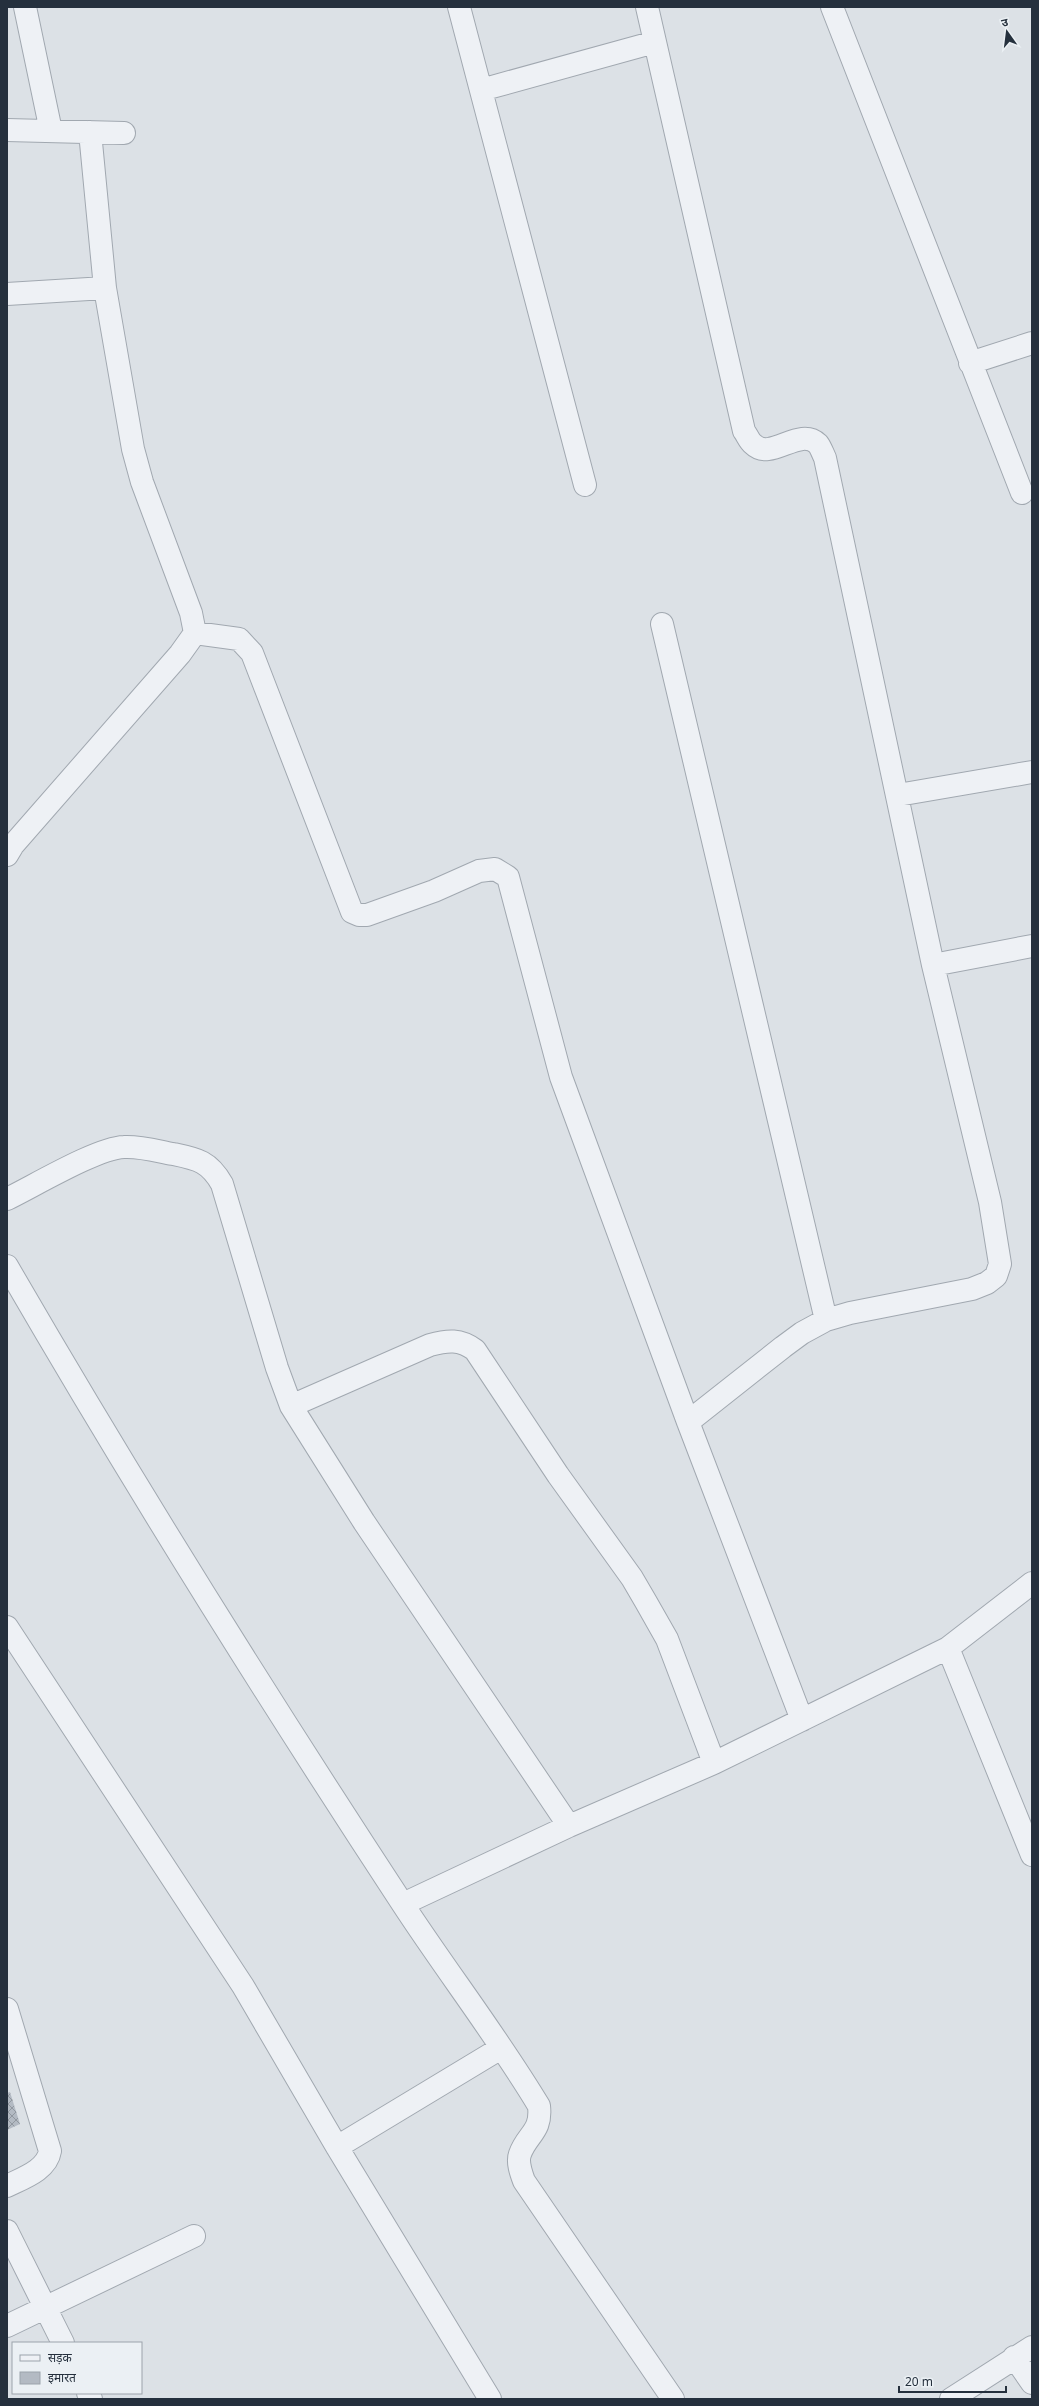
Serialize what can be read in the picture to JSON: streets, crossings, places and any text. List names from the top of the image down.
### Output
{
  "legend": ["सड़क", "इमारत"],
  "scale_bar": "20 m",
  "north": "top"
}
